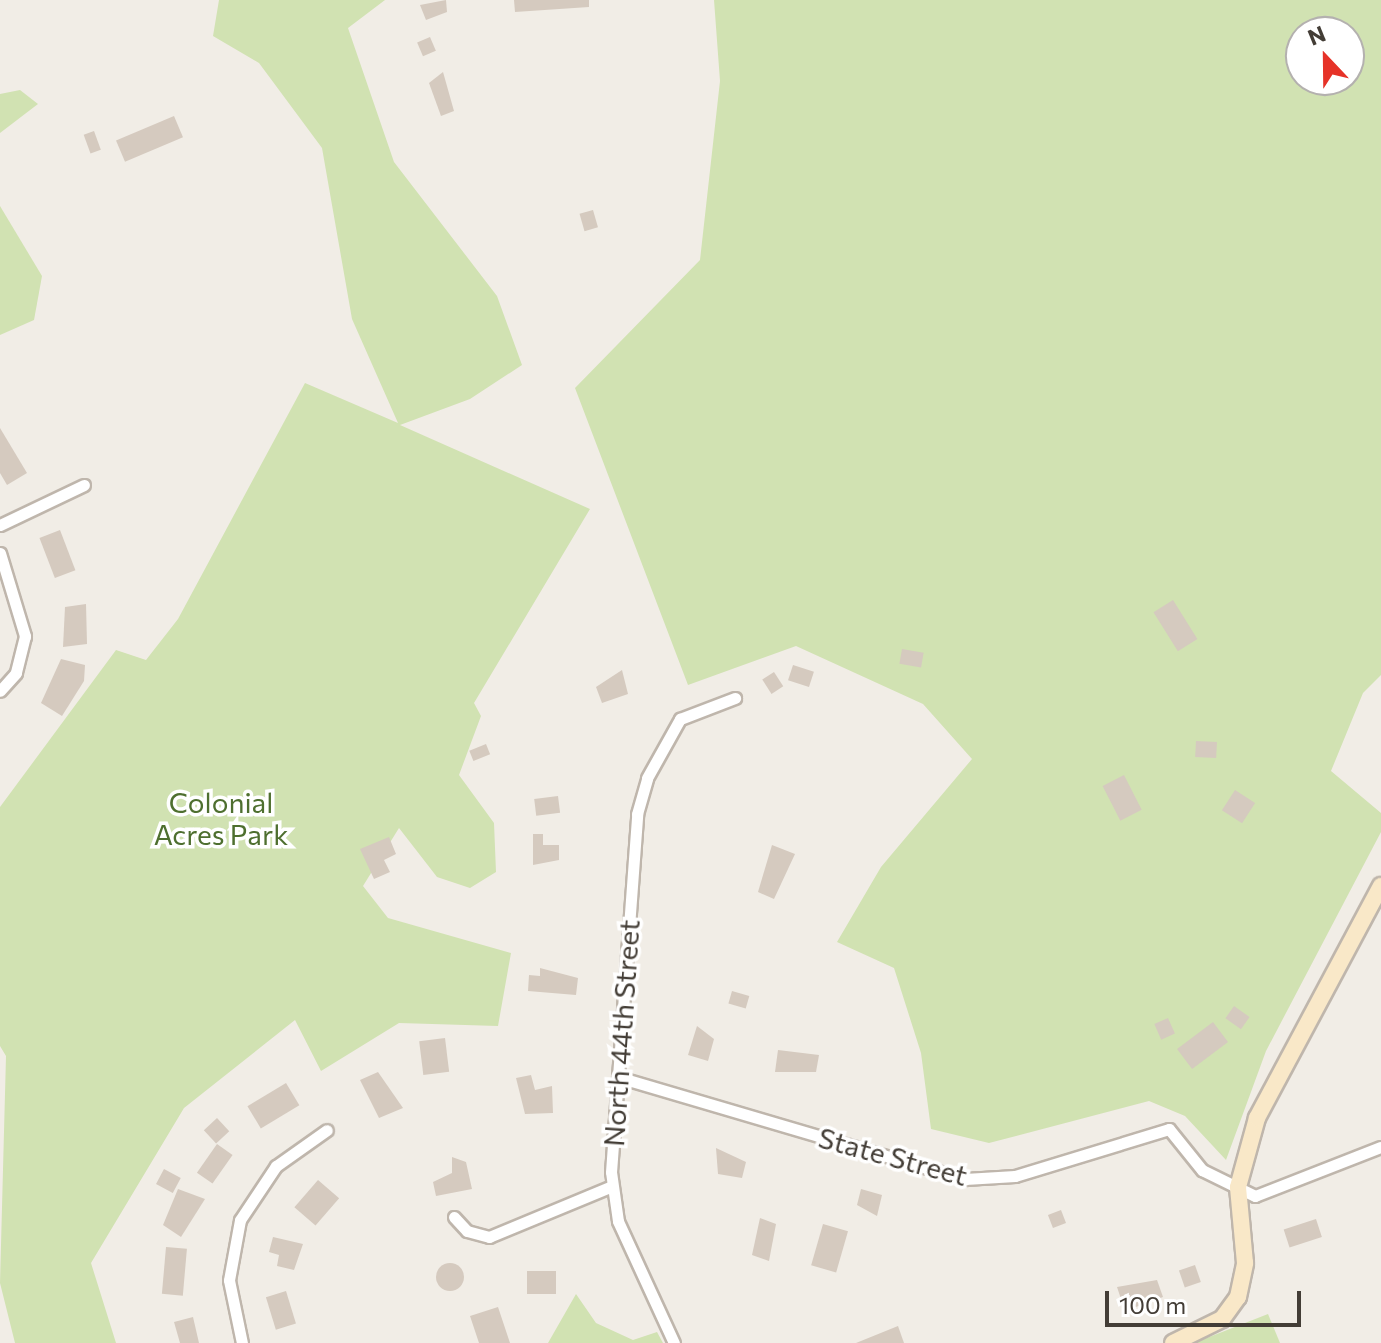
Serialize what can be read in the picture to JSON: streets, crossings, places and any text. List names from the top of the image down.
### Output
{
  "streets": {
    "street": ["North 44th Street", "State Street"]
  },
  "crossings": [
    ["North 44th Street", "State Street"]
  ],
  "parks": ["Colonial Acres Park"],
  "scale_bar": "100 m",
  "north": "top"
}
